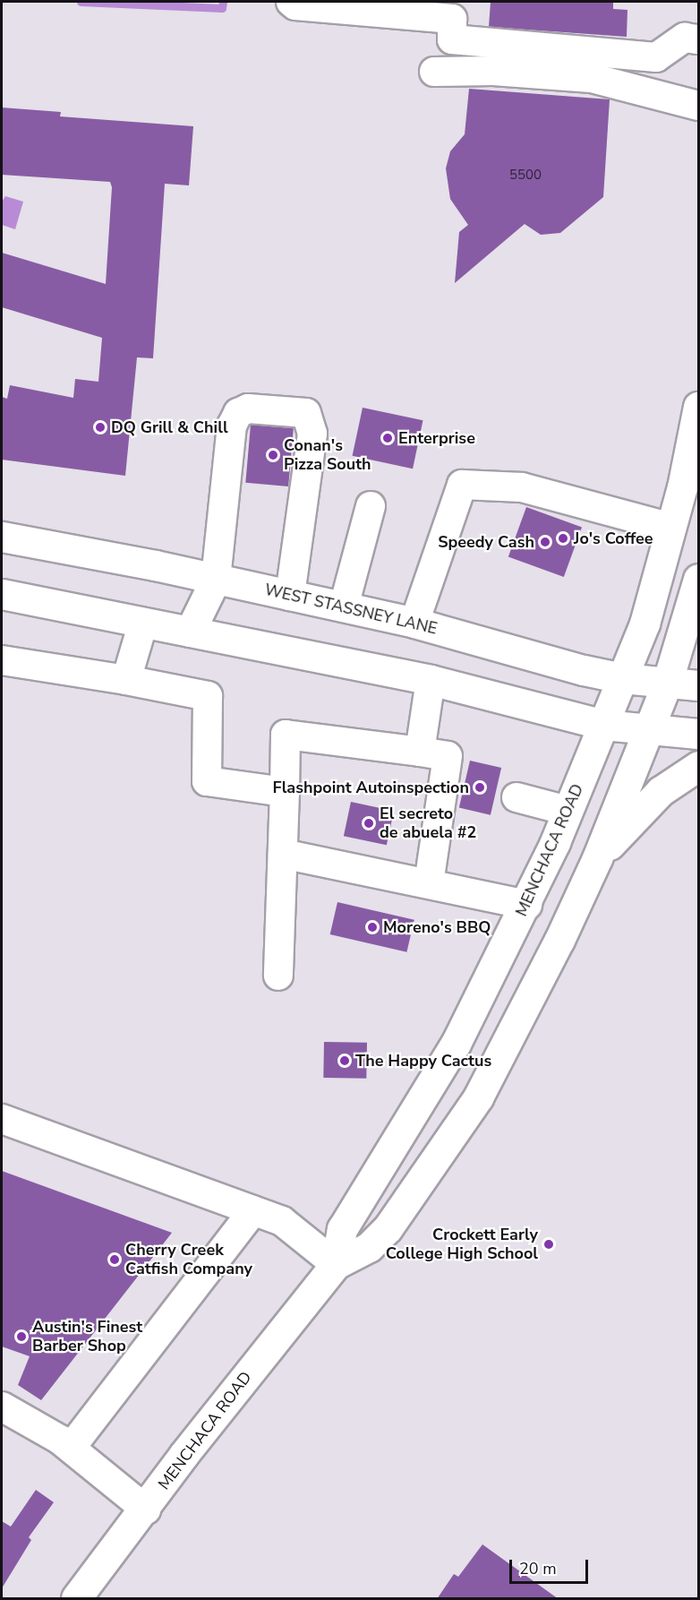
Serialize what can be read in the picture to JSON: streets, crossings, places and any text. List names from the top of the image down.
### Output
{
  "streets": {
    "main road": ["WEST STASSNEY LANE", "MENCHACA ROAD"]
  },
  "crossings": [
    ["WEST STASSNEY LANE", "MENCHACA ROAD"]
  ],
  "places": [
    "DQ Grill & Chill",
    "Enterprise",
    "Conan's Pizza South",
    "Jo's Coffee",
    "Speedy Cash",
    "Flashpoint Autoinspection",
    "El secreto de abuela #2",
    "Moreno's BBQ",
    "The Happy Cactus",
    "Crockett Early College High School",
    "Cherry Creek Catfish Company",
    "Austin's Finest Barber Shop"
  ],
  "house_numbers": ["5500"],
  "scale_bar": "20 m"
}
